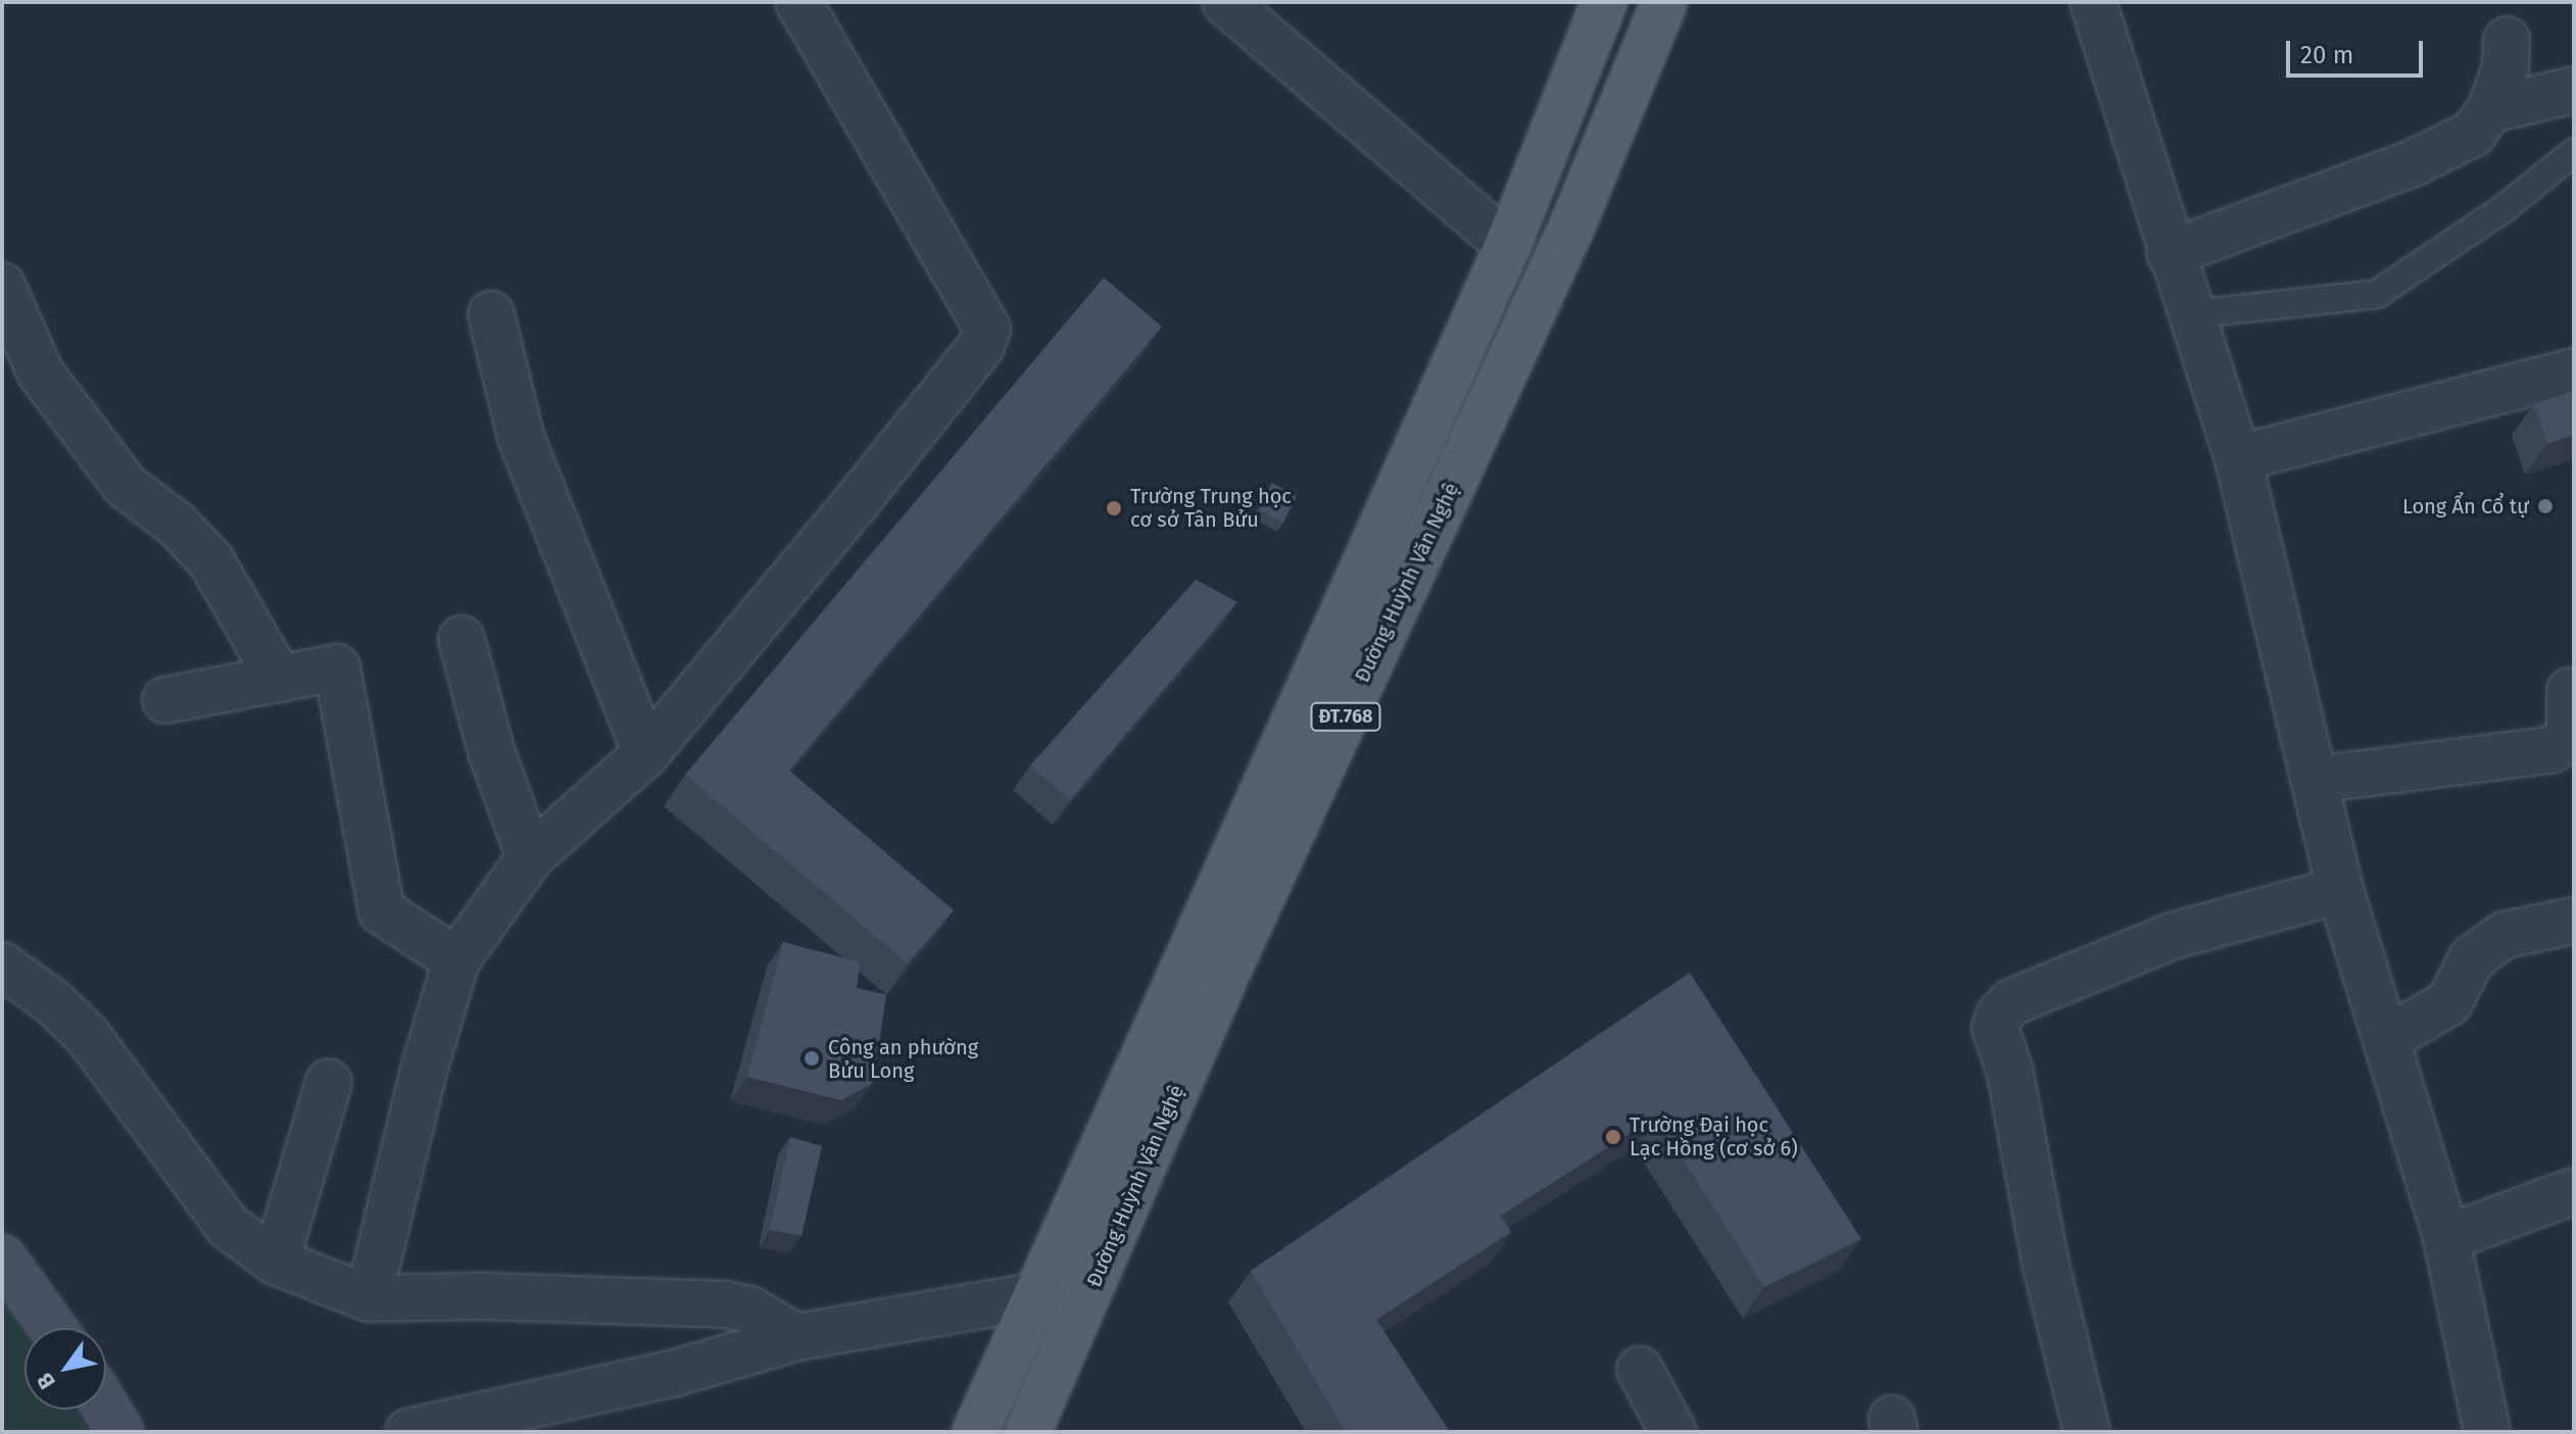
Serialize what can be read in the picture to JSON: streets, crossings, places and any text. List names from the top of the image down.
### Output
{
  "streets": {
    "main road": ["Đường Huỳnh Văn Nghệ", "ĐT.768"]
  },
  "places": [
    "Long Ẩn Cổ tự",
    "Trường Trung học cơ sở Tân Bửu",
    "Công an phường Bửu Long",
    "Trường Đại học Lạc Hồng (cơ sở 6)"
  ],
  "scale_bar": "20 m",
  "north": "bottom left"
}
